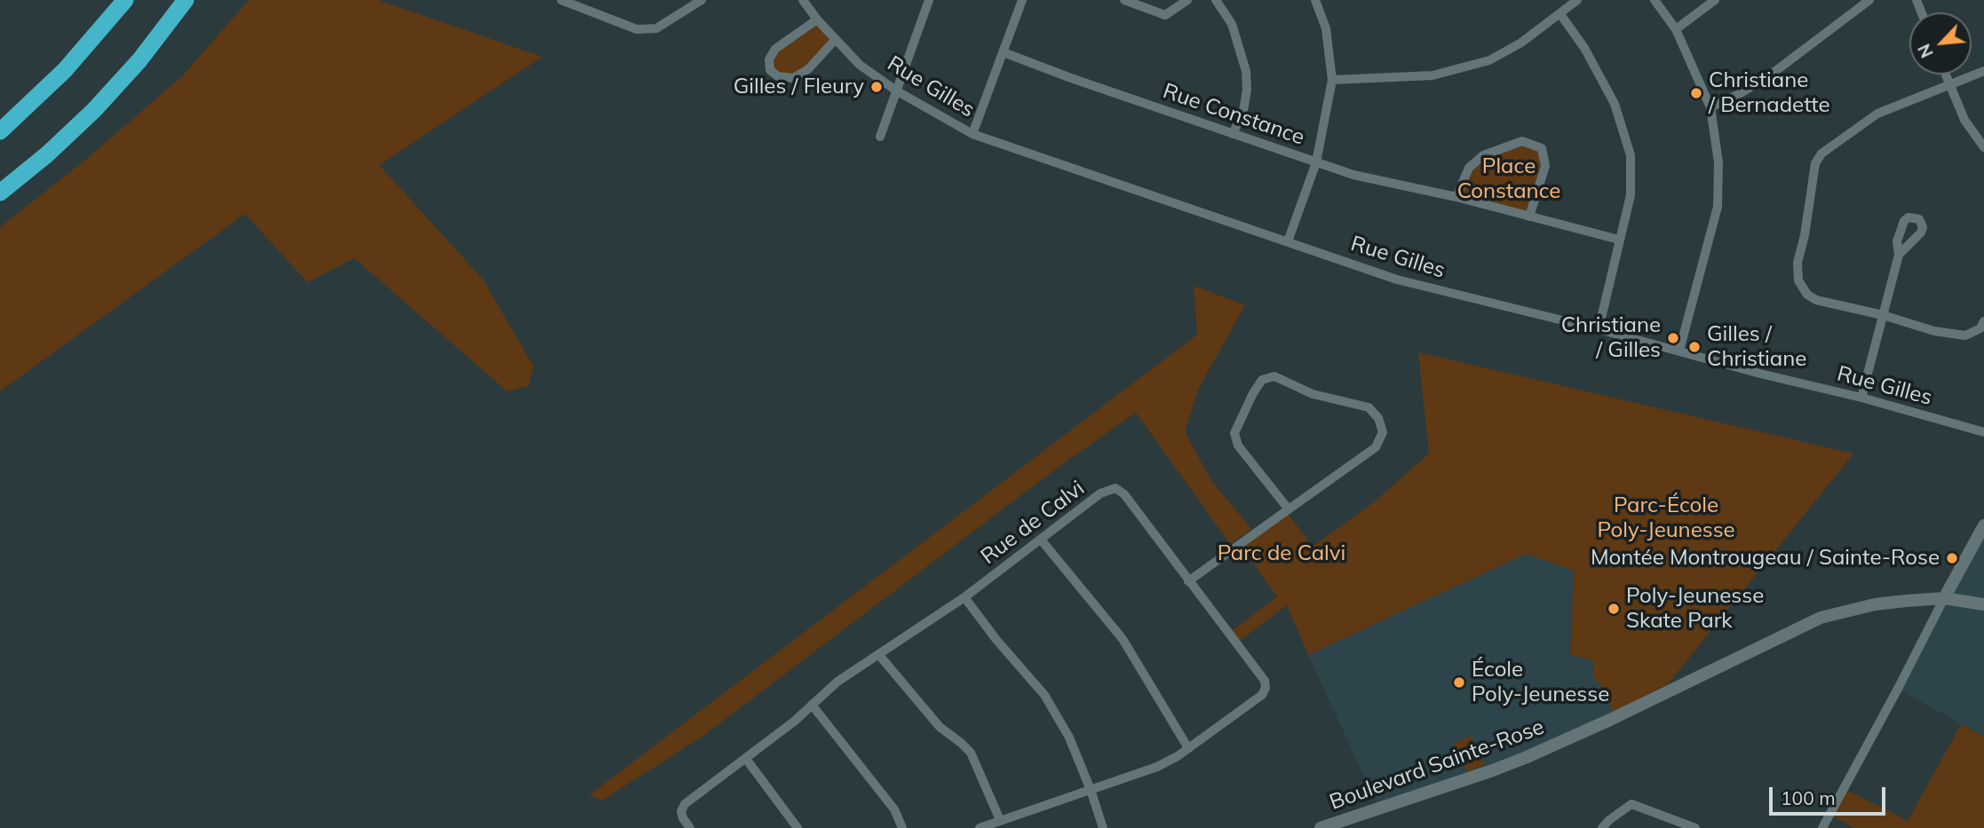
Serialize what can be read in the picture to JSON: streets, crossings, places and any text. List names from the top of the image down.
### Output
{
  "streets": {
    "street": [
      "Rue Gilles",
      "Rue Constance",
      "Rue de Calvi",
      "Boulevard Sainte-Rose"
    ]
  },
  "parks": ["Place Constance", "Parc-École Poly-Jeunesse", "Parc de Calvi"],
  "places": [
    "Gilles / Fleury",
    "Christiane / Bernadette",
    "Christiane / Gilles",
    "Gilles / Christiane",
    "Montée Montrougeau / Sainte-Rose",
    "Poly-Jeunesse Skate Park",
    "École Poly-Jeunesse"
  ],
  "scale_bar": "100 m",
  "north": "bottom left"
}
